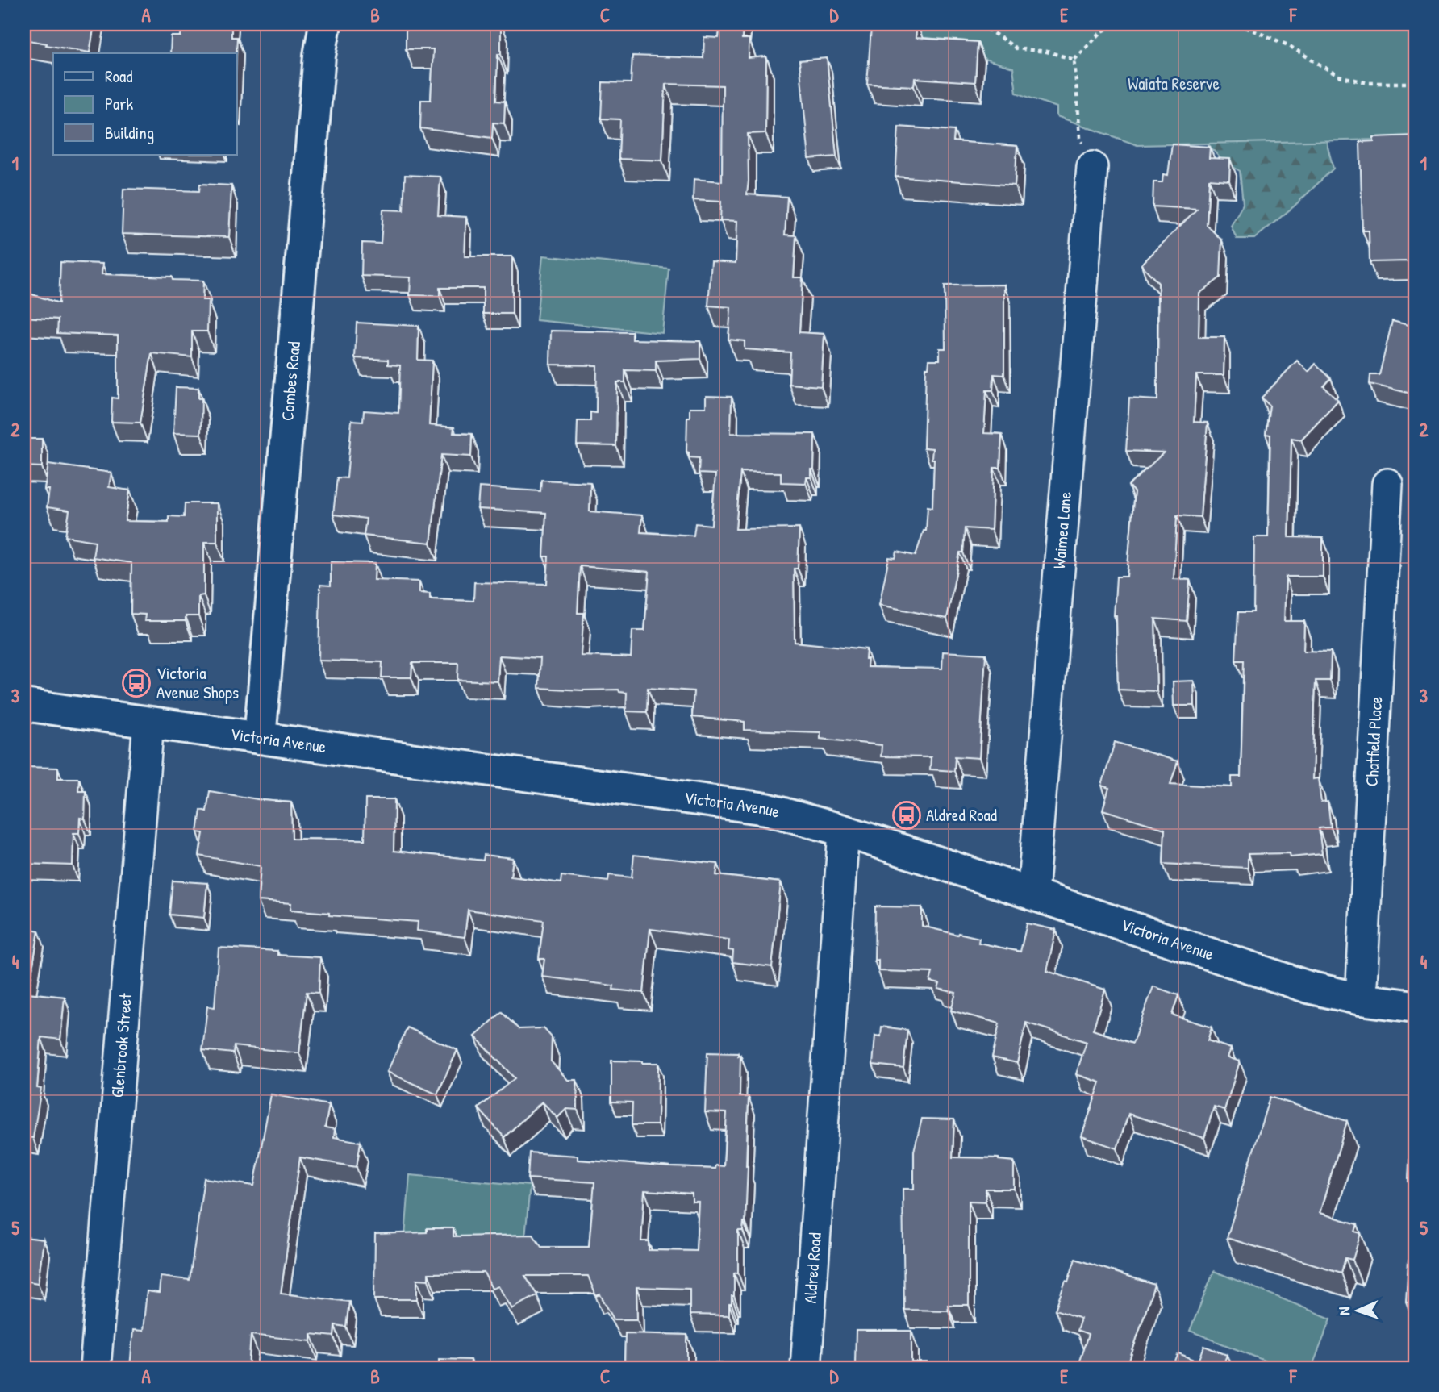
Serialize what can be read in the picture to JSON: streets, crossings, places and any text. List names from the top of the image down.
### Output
{
  "streets": {
    "main road": ["Combes Road", "Victoria Avenue"],
    "street": [
      "Waimea Lane",
      "Chatfield Place",
      "Glenbrook Street",
      "Aldred Road"
    ]
  },
  "crossings": [
    ["Combes Road", "Victoria Avenue"],
    ["Waimea Lane", "Victoria Avenue"],
    ["Victoria Avenue", "Chatfield Place"],
    ["Victoria Avenue", "Glenbrook Street"],
    ["Victoria Avenue", "Aldred Road"]
  ],
  "parks": ["Waiata Reserve"],
  "places": {
    "bus stop": ["Victoria Avenue Shops", "Aldred Road"]
  },
  "legend": ["Road", "Park", "Building"],
  "north": "left",
  "grid": {
    "columns": [
      "A",
      "B",
      "C",
      "D",
      "E",
      "F"
    ],
    "rows": [
      "1",
      "2",
      "3",
      "4",
      "5"
    ]
  }
}
